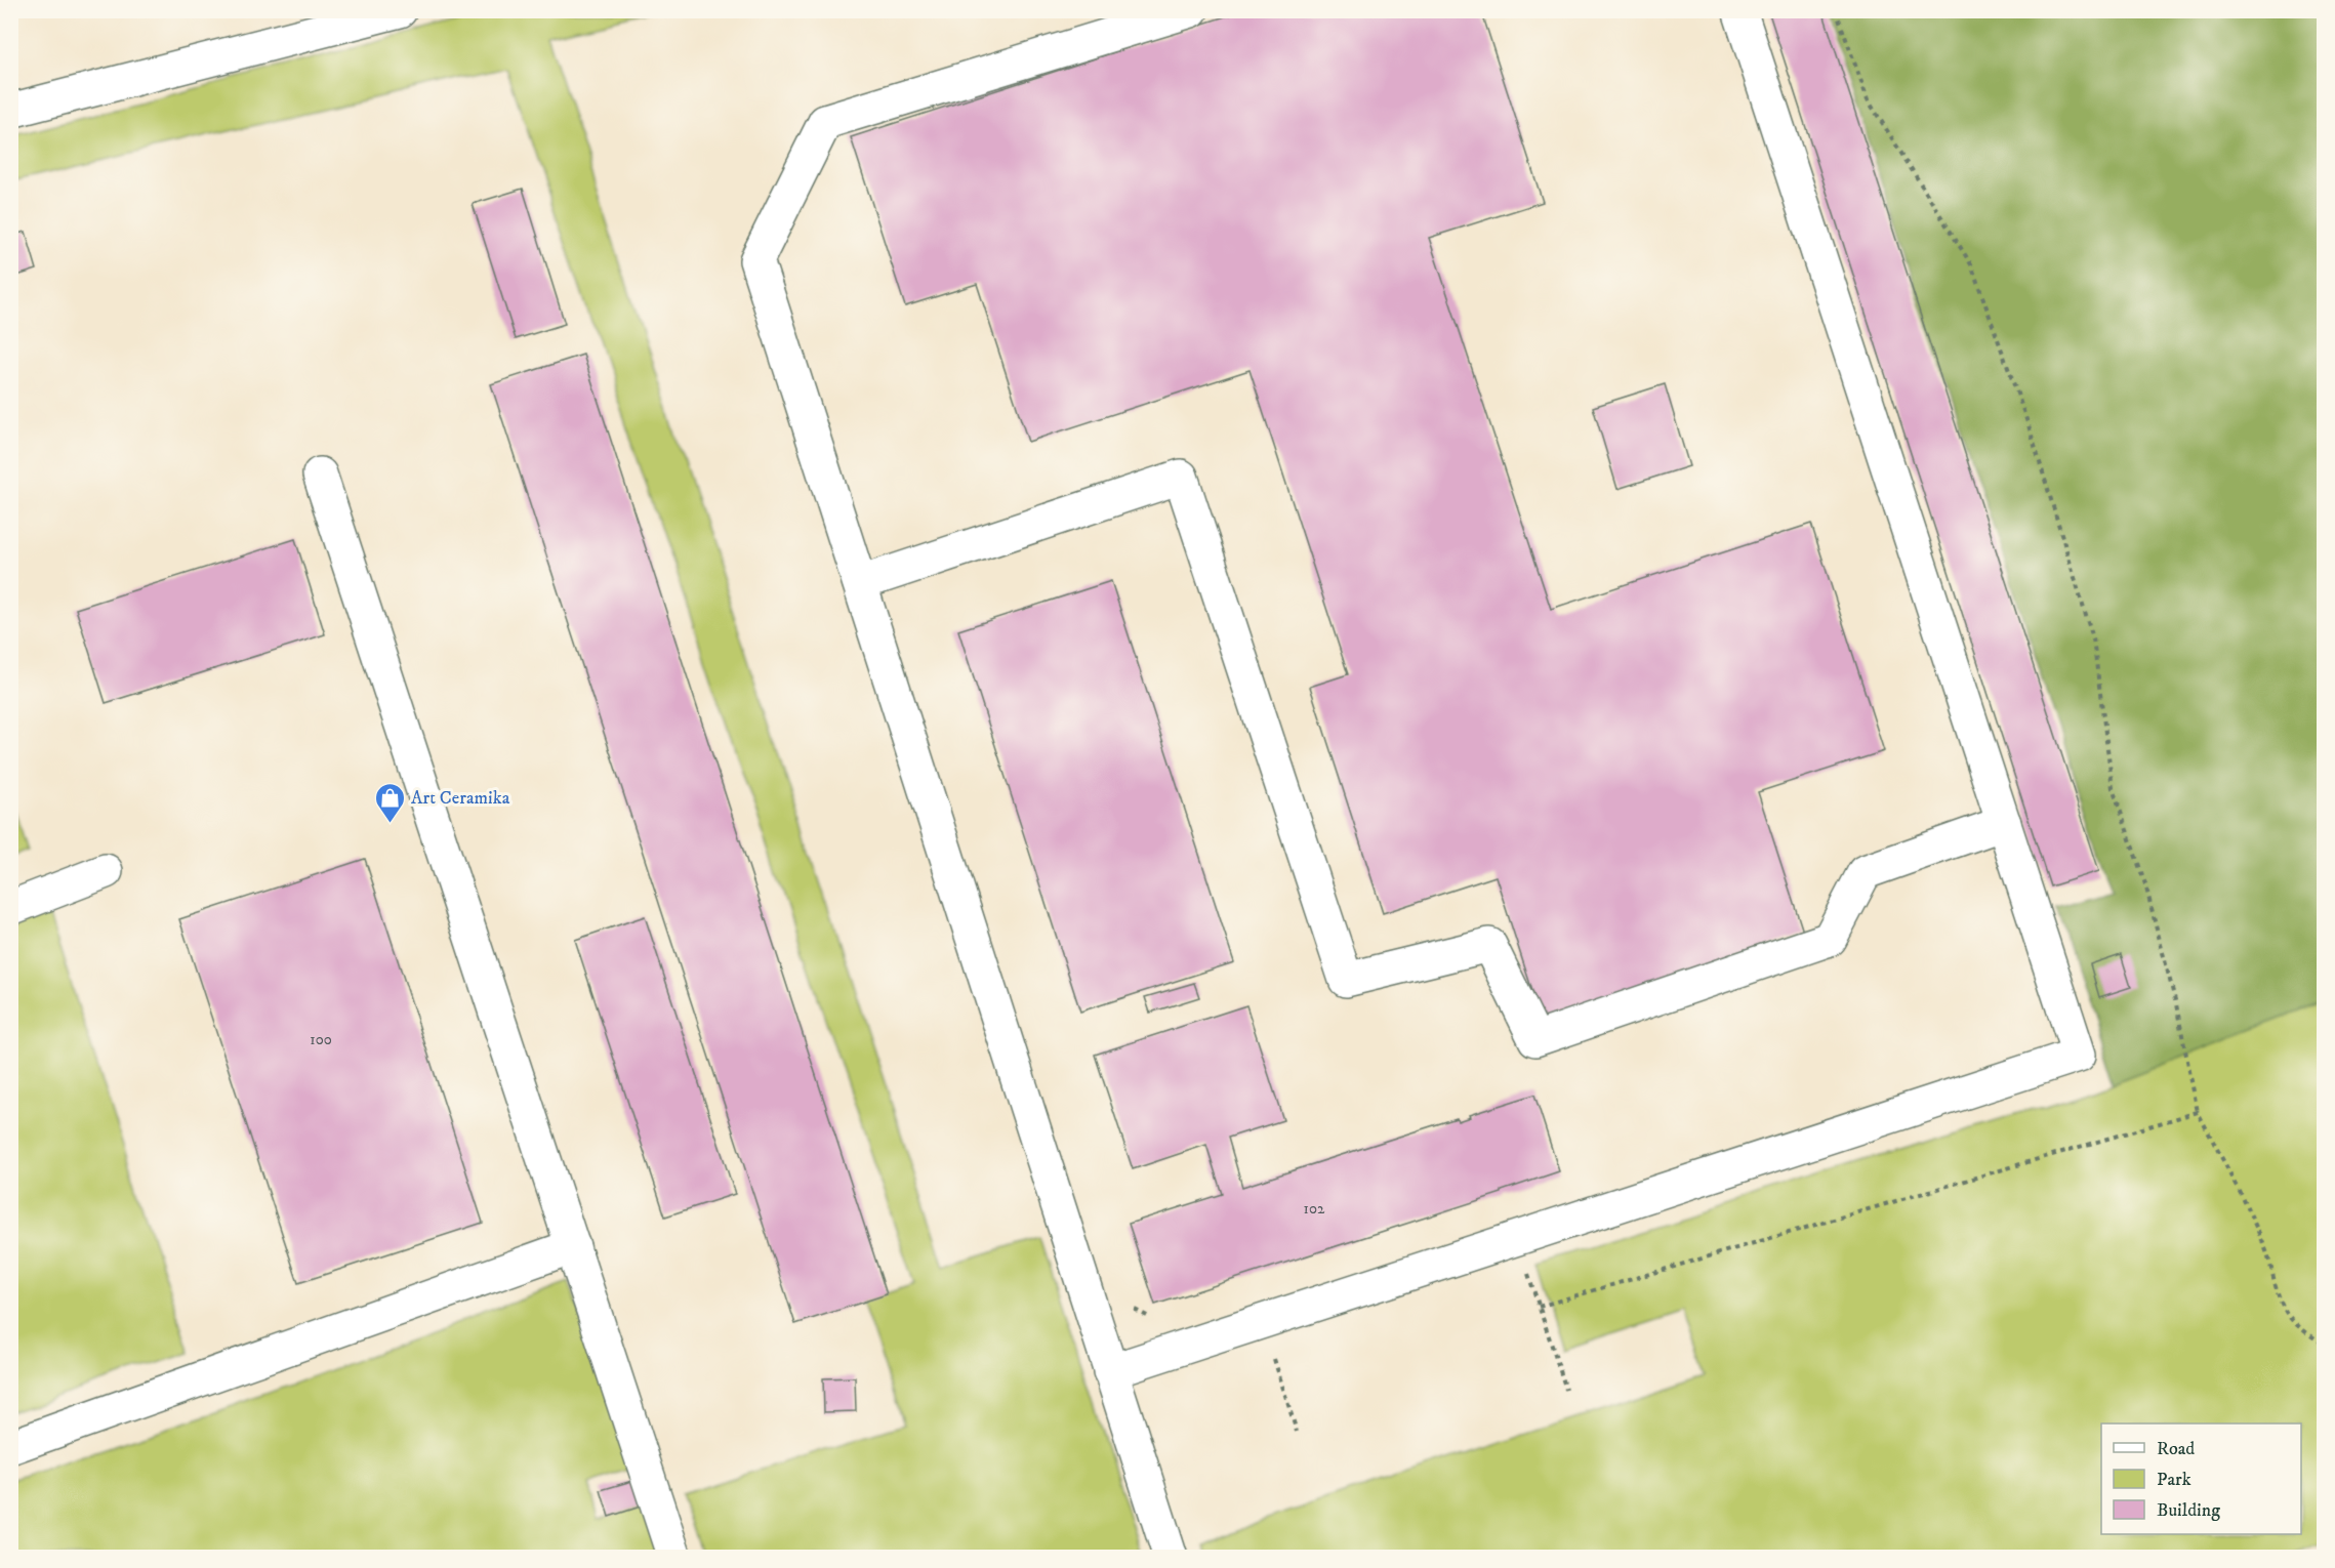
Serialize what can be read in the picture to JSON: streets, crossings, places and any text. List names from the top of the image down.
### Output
{
  "places": {
    "shop": ["Art Ceramika"]
  },
  "house_numbers": ["100", "102"],
  "legend": ["Road", "Park", "Building"]
}
